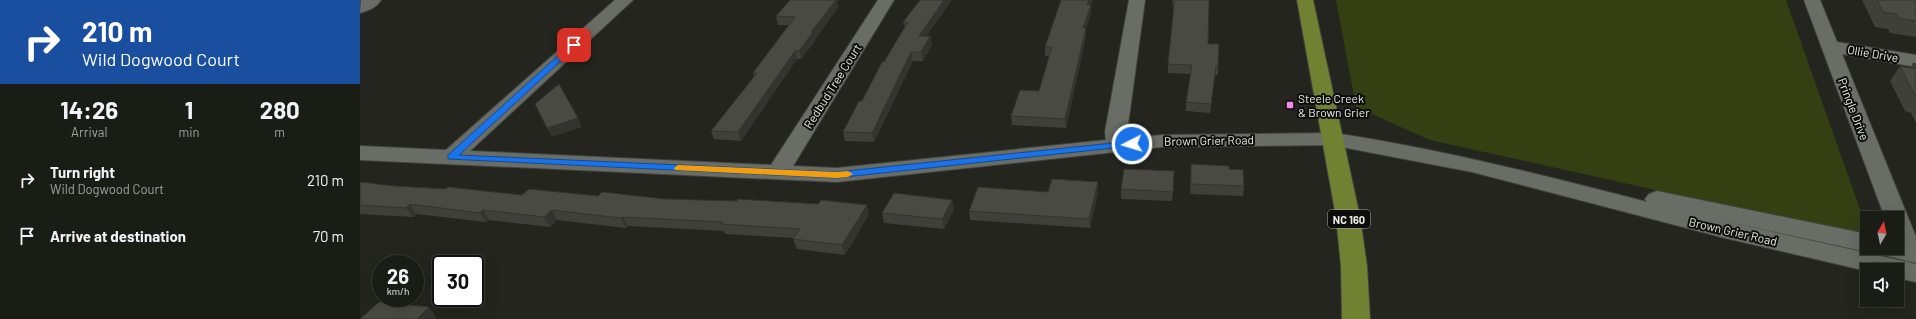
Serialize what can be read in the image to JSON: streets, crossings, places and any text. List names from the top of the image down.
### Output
{
  "streets": {
    "main road": ["NC 160"],
    "street": [
      "Ollie Drive",
      "Redbud Tree Court",
      "Pringle Drive",
      "Brown Grier Road"
    ]
  },
  "crossings": [
    ["Ollie Drive", "Pringle Drive"],
    ["Redbud Tree Court", "Brown Grier Road"],
    ["Pringle Drive", "Brown Grier Road"],
    ["Brown Grier Road", "NC 160"]
  ],
  "places": {
    "transit": ["Steele Creek & Brown Grier"]
  },
  "north": "top",
  "page": {
    "turn": ["210 m", "Wild Dogwood Court"],
    "eta": [
      "14:26",
      "Arrival",
      "1",
      "min",
      "280",
      "m"
    ],
    "list": [
      {
        "name": "Turn right",
        "note": "Wild Dogwood Court",
        "value": "210 m"
      },
      {
        "name": "Arrive at destination",
        "value": "70 m"
      }
    ],
    "speed": "26 km/h",
    "limit": "30"
  }
}
